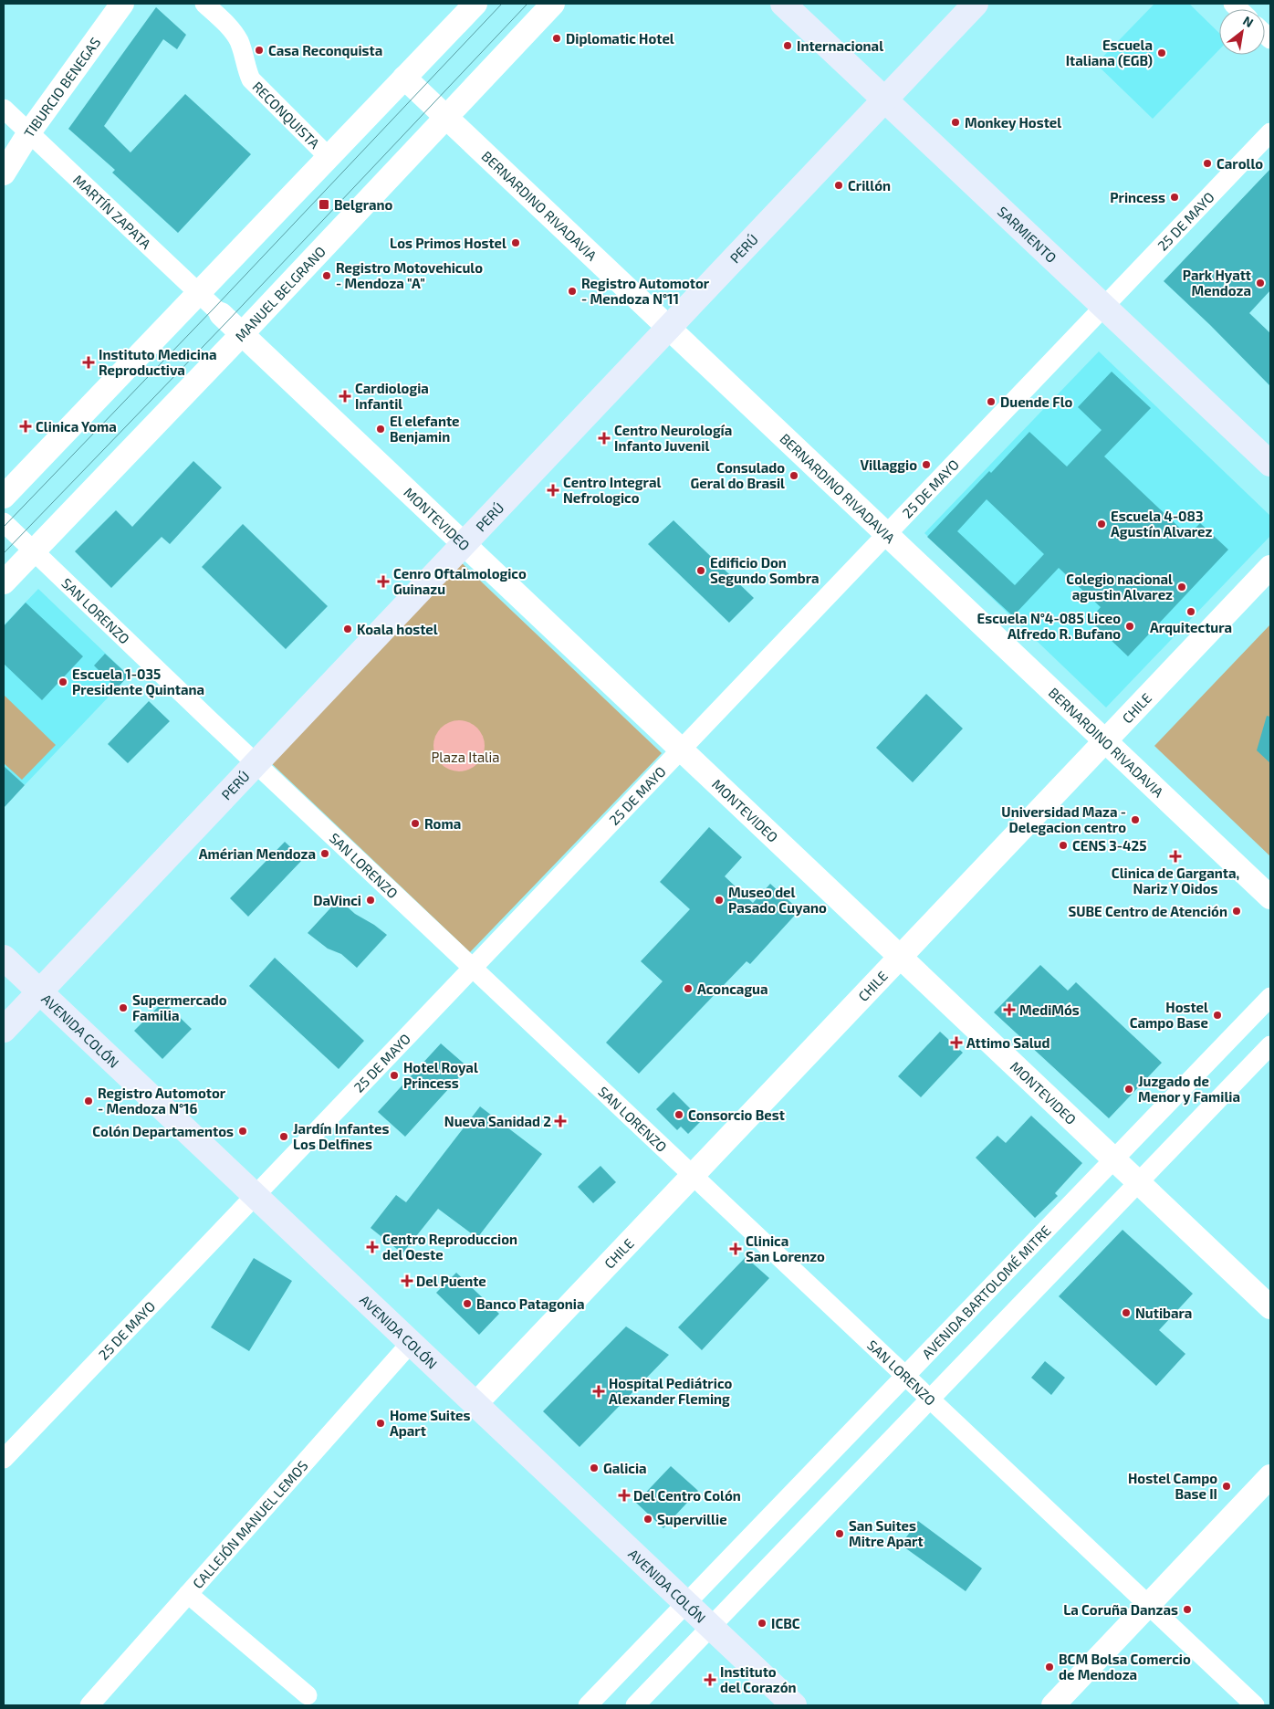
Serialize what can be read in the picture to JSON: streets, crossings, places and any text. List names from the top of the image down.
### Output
{
  "streets": {
    "main road": ["SARMIENTO", "PERÚ", "AVENIDA COLÓN"],
    "street": [
      "TIBURCIO BENEGAS",
      "RECONQUISTA",
      "BERNARDINO RIVADAVIA",
      "MARTÍN ZAPATA",
      "25 DE MAYO",
      "MANUEL BELGRANO",
      "MONTEVIDEO",
      "SAN LORENZO",
      "CHILE",
      "AVENIDA BARTOLOMÉ MITRE",
      "CALLEJÓN MANUEL LEMOS"
    ]
  },
  "crossings": [
    ["TIBURCIO BENEGAS", "MARTÍN ZAPATA"],
    ["BERNARDINO RIVADAVIA", "25 DE MAYO"],
    ["BERNARDINO RIVADAVIA", "PERÚ"],
    ["BERNARDINO RIVADAVIA", "MANUEL BELGRANO"],
    ["BERNARDINO RIVADAVIA", "CHILE"],
    ["MARTÍN ZAPATA", "MONTEVIDEO"],
    ["25 DE MAYO", "SARMIENTO"],
    ["25 DE MAYO", "MONTEVIDEO"],
    ["25 DE MAYO", "SAN LORENZO"],
    ["25 DE MAYO", "AVENIDA COLÓN"],
    ["SARMIENTO", "PERÚ"],
    ["PERÚ", "MONTEVIDEO"],
    ["PERÚ", "SAN LORENZO"],
    ["PERÚ", "AVENIDA COLÓN"],
    ["MANUEL BELGRANO", "MONTEVIDEO"],
    ["MANUEL BELGRANO", "SAN LORENZO"],
    ["MONTEVIDEO", "CHILE"],
    ["MONTEVIDEO", "AVENIDA BARTOLOMÉ MITRE"],
    ["SAN LORENZO", "CHILE"],
    ["SAN LORENZO", "AVENIDA BARTOLOMÉ MITRE"],
    ["CHILE", "AVENIDA COLÓN"],
    ["AVENIDA COLÓN", "AVENIDA BARTOLOMÉ MITRE"],
    ["AVENIDA COLÓN", "CALLEJÓN MANUEL LEMOS"]
  ],
  "parks": ["Plaza Italia"],
  "places": {
    "other": [
      "Diplomatic Hotel",
      "Internacional",
      "Casa Reconquista",
      "Escuela Italiana (EGB)",
      "Monkey Hostel",
      "Carollo",
      "Crillón",
      "Princess",
      "Los Primos Hostel",
      "Registro Motovehiculo - Mendoza \"A\"",
      "Park Hyatt Mendoza",
      "Registro Automotor - Mendoza N°11",
      "Duende Flo",
      "El elefante Benjamin",
      "Villaggio",
      "Consulado Geral do Brasil",
      "Escuela 4-083 Agustín Alvarez",
      "Edificio Don Segundo Sombra",
      "Colegio nacional agustin Alvarez",
      "Arquitectura",
      "Escuela N°4-085 Liceo Alfredo R. Bufano",
      "Koala hostel",
      "Escuela 1-035 Presidente Quintana",
      "Universidad Maza - Delegacion centro",
      "Roma",
      "CENS 3-425",
      "Amérian Mendoza",
      "DaVinci",
      "Museo del Pasado Cuyano",
      "SUBE Centro de Atención",
      "Aconcagua",
      "Supermercado Familia",
      "Hostel Campo Base",
      "Hotel Royal Princess",
      "Juzgado de Menor y Familia",
      "Registro Automotor - Mendoza N°16",
      "Consorcio Best",
      "Colón Departamentos",
      "Jardín Infantes Los Delfines",
      "Banco Patagonia",
      "Nutibara",
      "Home Suites Apart",
      "Galicia",
      "Hostel Campo Base II",
      "Supervillie",
      "San Suites Mitre Apart",
      "La Coruña Danzas",
      "ICBC",
      "BCM Bolsa Comercio de Mendoza"
    ],
    "transit": ["Belgrano"],
    "health": [
      "Instituto Medicina Reproductiva",
      "Cardiologia Infantil",
      "Clinica Yoma",
      "Centro Neurología Infanto Juvenil",
      "Centro Integral Nefrologico",
      "Cenro Oftalmologico Guinazu",
      "Clinica de Garganta, Nariz Y Oidos",
      "MediMós",
      "Attimo Salud",
      "Nueva Sanidad 2",
      "Centro Reproduccion del Oeste",
      "Clinica San Lorenzo",
      "Del Puente",
      "Hospital Pediátrico Alexander Fleming",
      "Del Centro Colón",
      "Instituto del Corazón"
    ]
  },
  "north": "top right"
}
